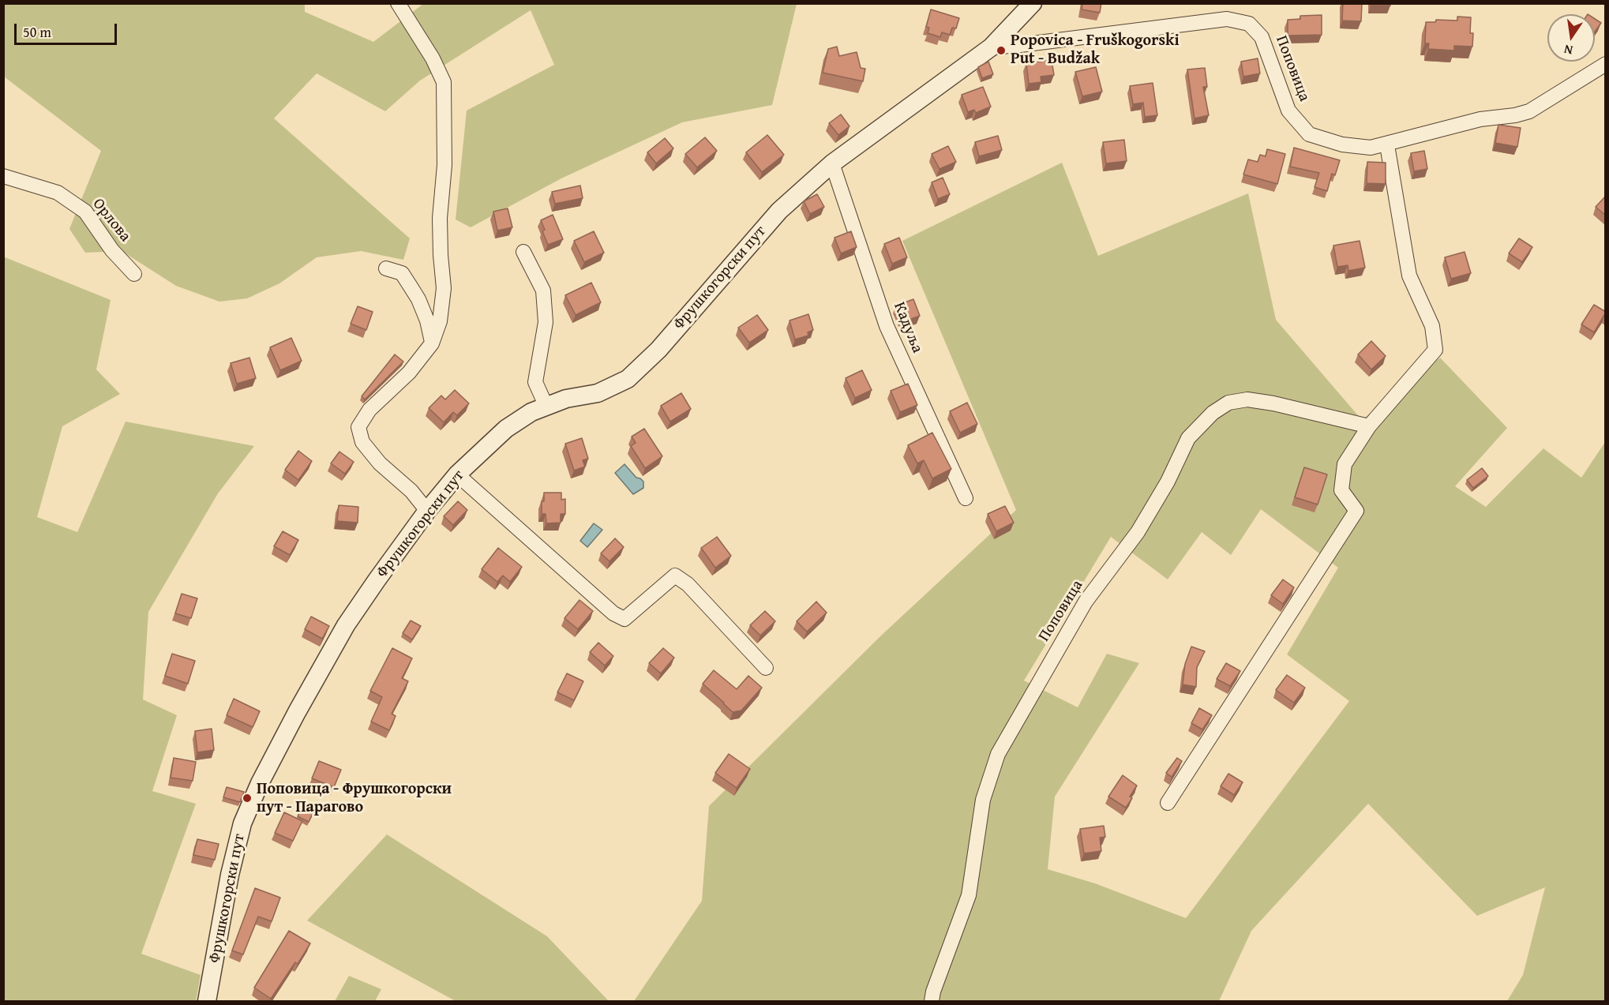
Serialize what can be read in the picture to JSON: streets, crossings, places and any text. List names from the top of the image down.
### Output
{
  "streets": {
    "street": [
      "Поповица",
      "Орлова",
      "Фрушкогорски пут",
      "Кадуља"
    ]
  },
  "crossings": [
    ["Поповица", "Фрушкогорски пут"],
    ["Фрушкогорски пут", "Кадуља"]
  ],
  "places": ["Popovica - Fruškogorski Put - Budžak", "Поповица - Фрушкогорски пут - Парагово"],
  "scale_bar": "50 m",
  "north": "bottom"
}
